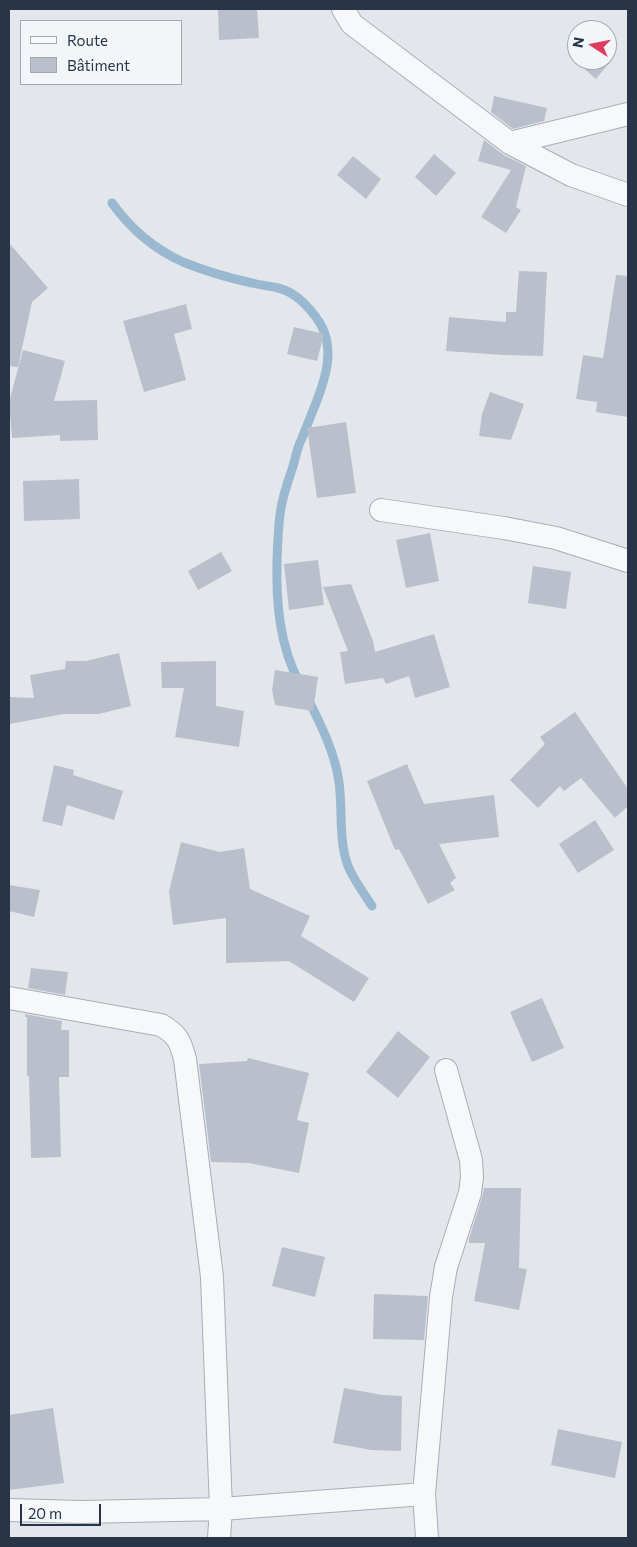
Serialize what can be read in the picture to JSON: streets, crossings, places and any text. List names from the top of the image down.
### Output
{
  "legend": ["Route", "Bâtiment"],
  "scale_bar": "20 m",
  "north": "left"
}
